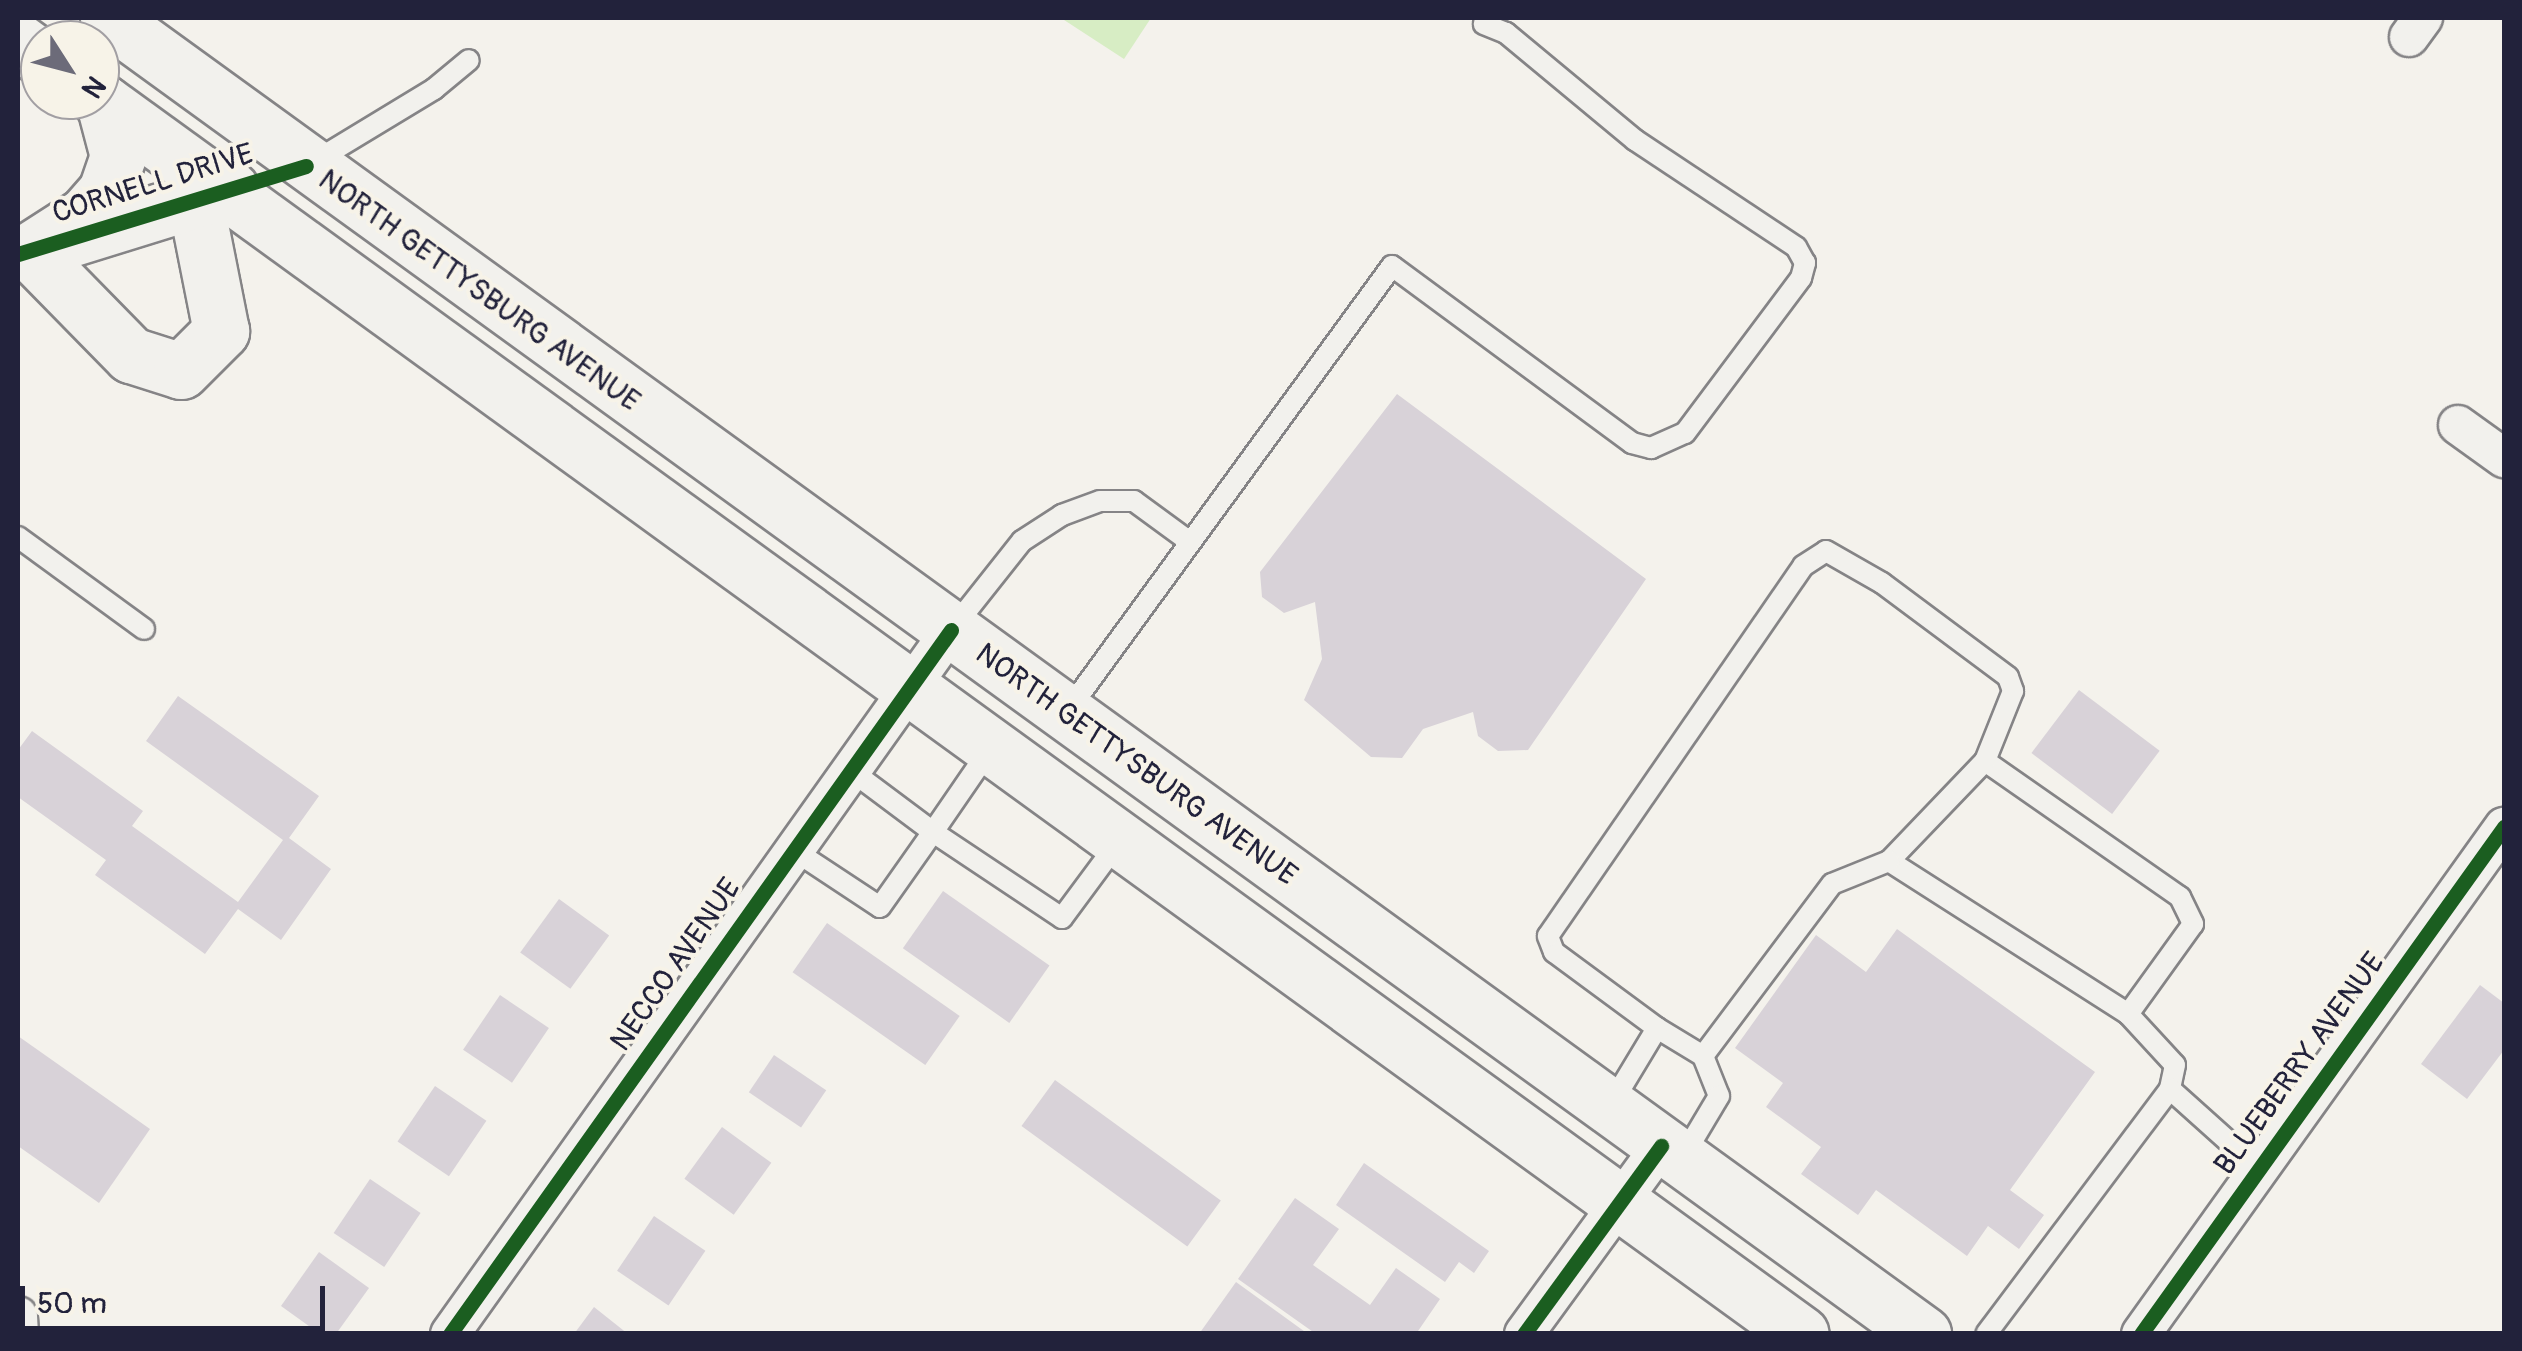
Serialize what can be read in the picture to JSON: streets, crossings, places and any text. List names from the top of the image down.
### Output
{
  "streets": {
    "main road": ["CORNELL DRIVE", "NORTH GETTYSBURG AVENUE"],
    "street": ["NECCO AVENUE", "BLUEBERRY AVENUE"]
  },
  "crossings": [
    ["CORNELL DRIVE", "NORTH GETTYSBURG AVENUE"],
    ["NORTH GETTYSBURG AVENUE", "NECCO AVENUE"]
  ],
  "scale_bar": "50 m",
  "north": "bottom right"
}
